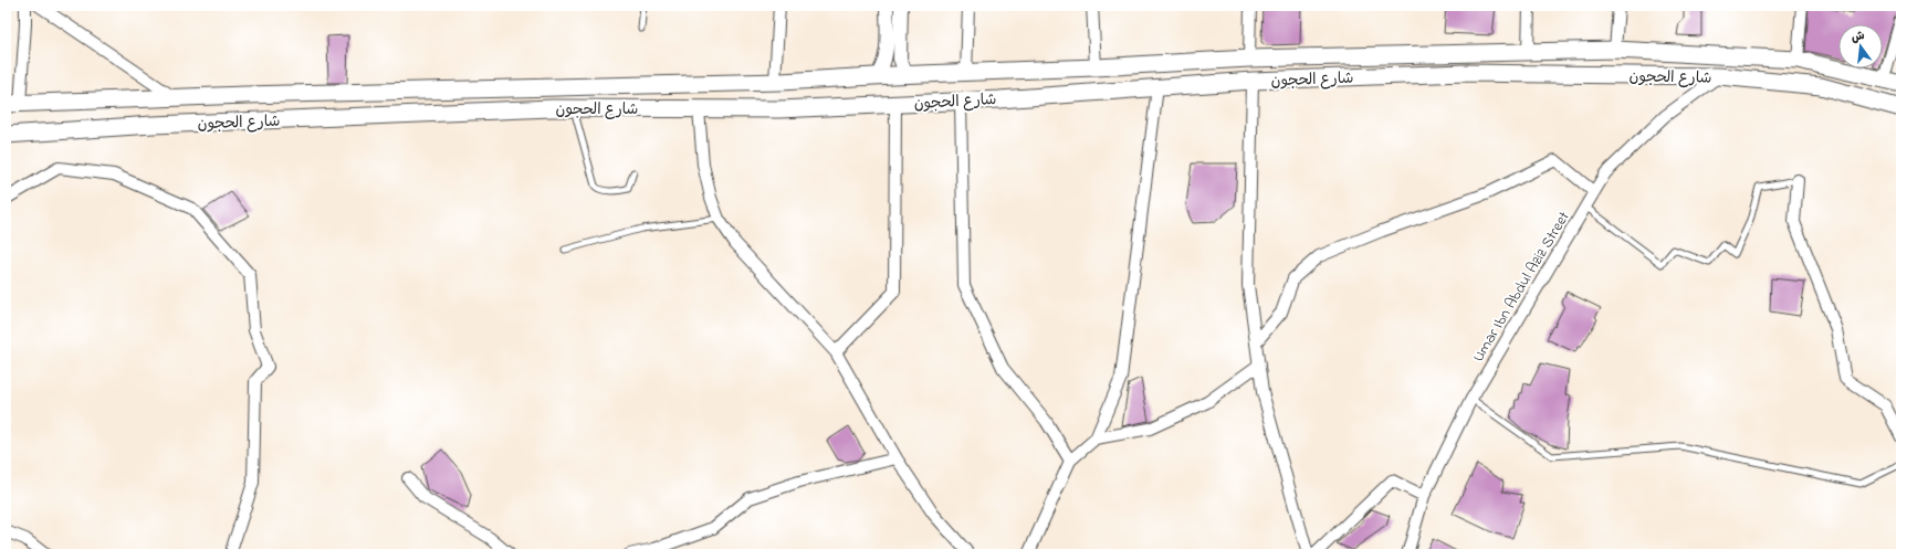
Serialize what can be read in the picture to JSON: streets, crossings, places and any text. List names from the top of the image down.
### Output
{
  "streets": {
    "main road": ["شارع الحجون"],
    "street": ["Umar Ibn Abdul Aziz Street"]
  },
  "crossings": [
    ["شارع الحجون", "Umar Ibn Abdul Aziz Street"]
  ],
  "north": "top"
}
